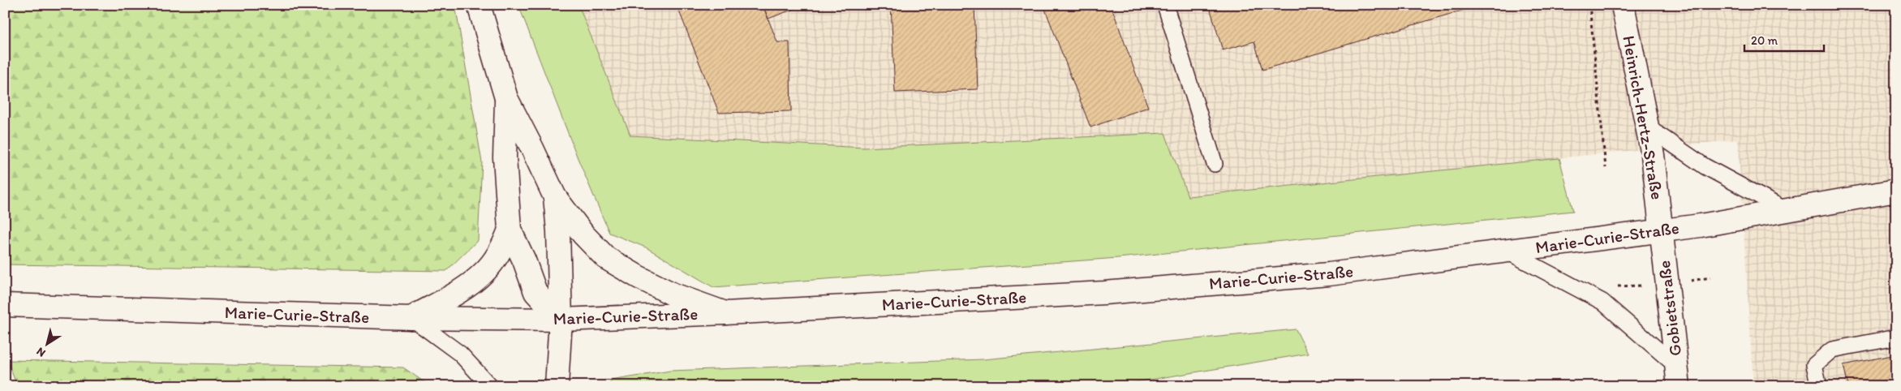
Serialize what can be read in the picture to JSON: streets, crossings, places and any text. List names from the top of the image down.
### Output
{
  "streets": {
    "main road": ["Heinrich-Hertz-Straße", "Marie-Curie-Straße", "Gobietstraße"]
  },
  "crossings": [
    ["Heinrich-Hertz-Straße", "Marie-Curie-Straße"],
    ["Heinrich-Hertz-Straße", "Gobietstraße"],
    ["Marie-Curie-Straße", "Gobietstraße"]
  ],
  "scale_bar": "20 m",
  "north": "bottom left"
}
